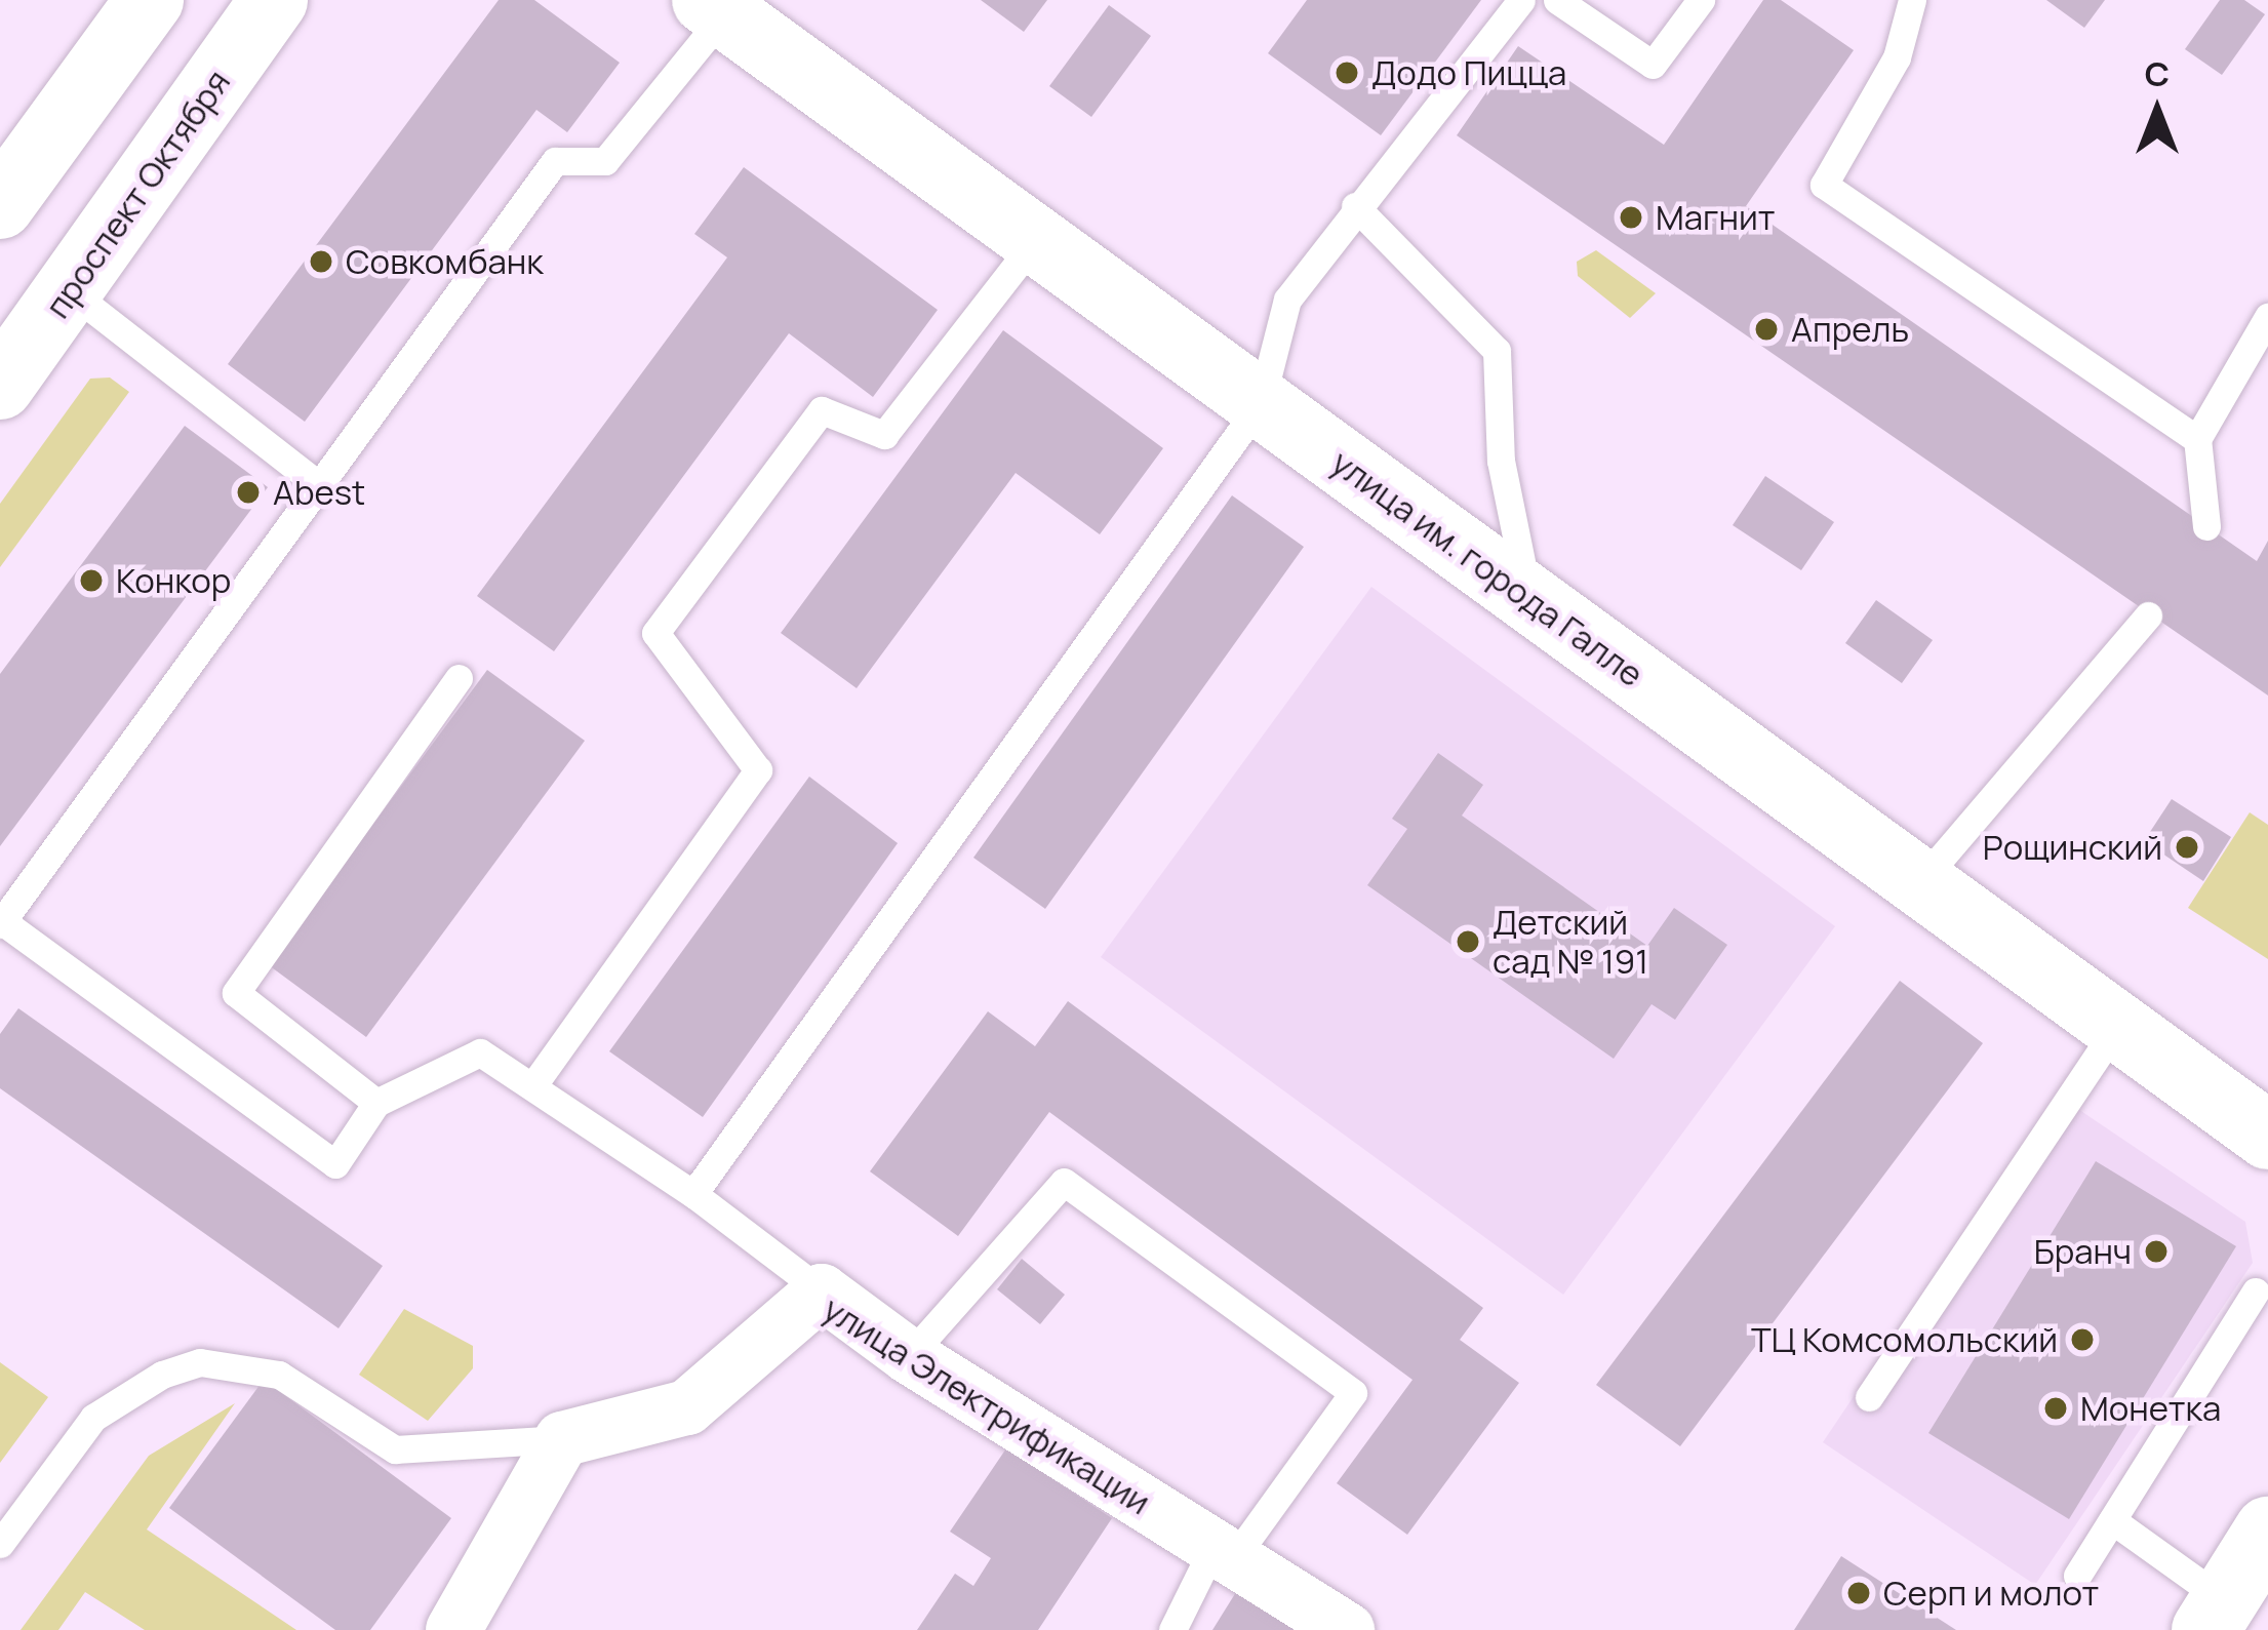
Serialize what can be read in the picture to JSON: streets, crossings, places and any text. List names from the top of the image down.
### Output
{
  "streets": {
    "main road": ["проспект Октября", "улица им. города Галле"],
    "street": ["улица Электрификации"]
  },
  "places": [
    "Додо Пицца",
    "Магнит",
    "Совкомбанк",
    "Апрель",
    "Abest",
    "Конкор",
    "Рощинский",
    "Детский сад № 191",
    "Бранч",
    "ТЦ Комсомольский",
    "Монетка",
    "Серп и молот"
  ],
  "north": "top"
}
